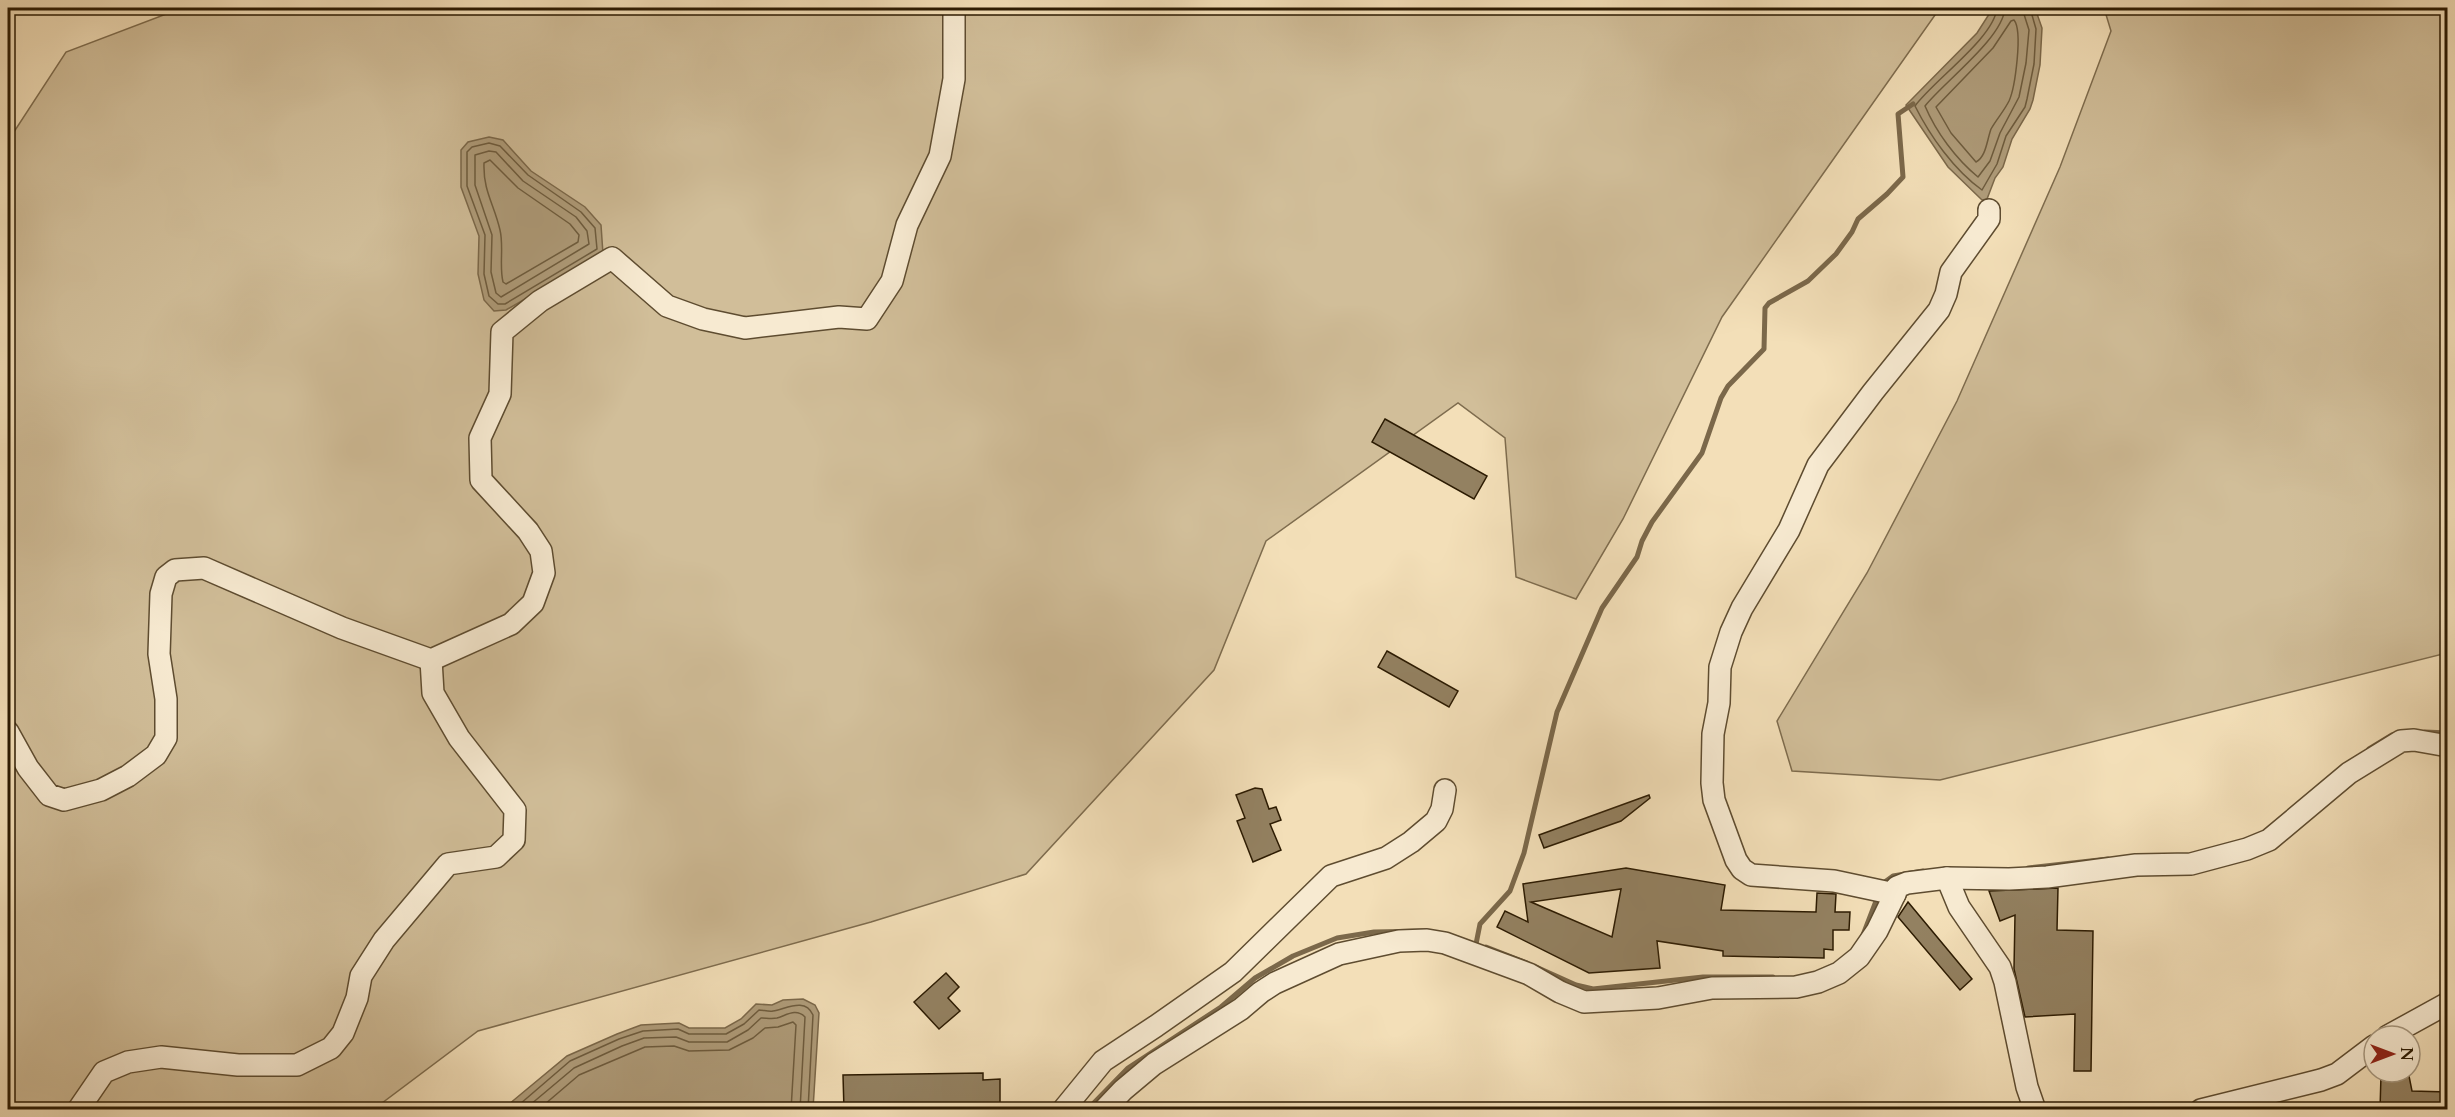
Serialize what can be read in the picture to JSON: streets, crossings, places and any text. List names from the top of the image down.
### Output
{
  "north": "right"
}
